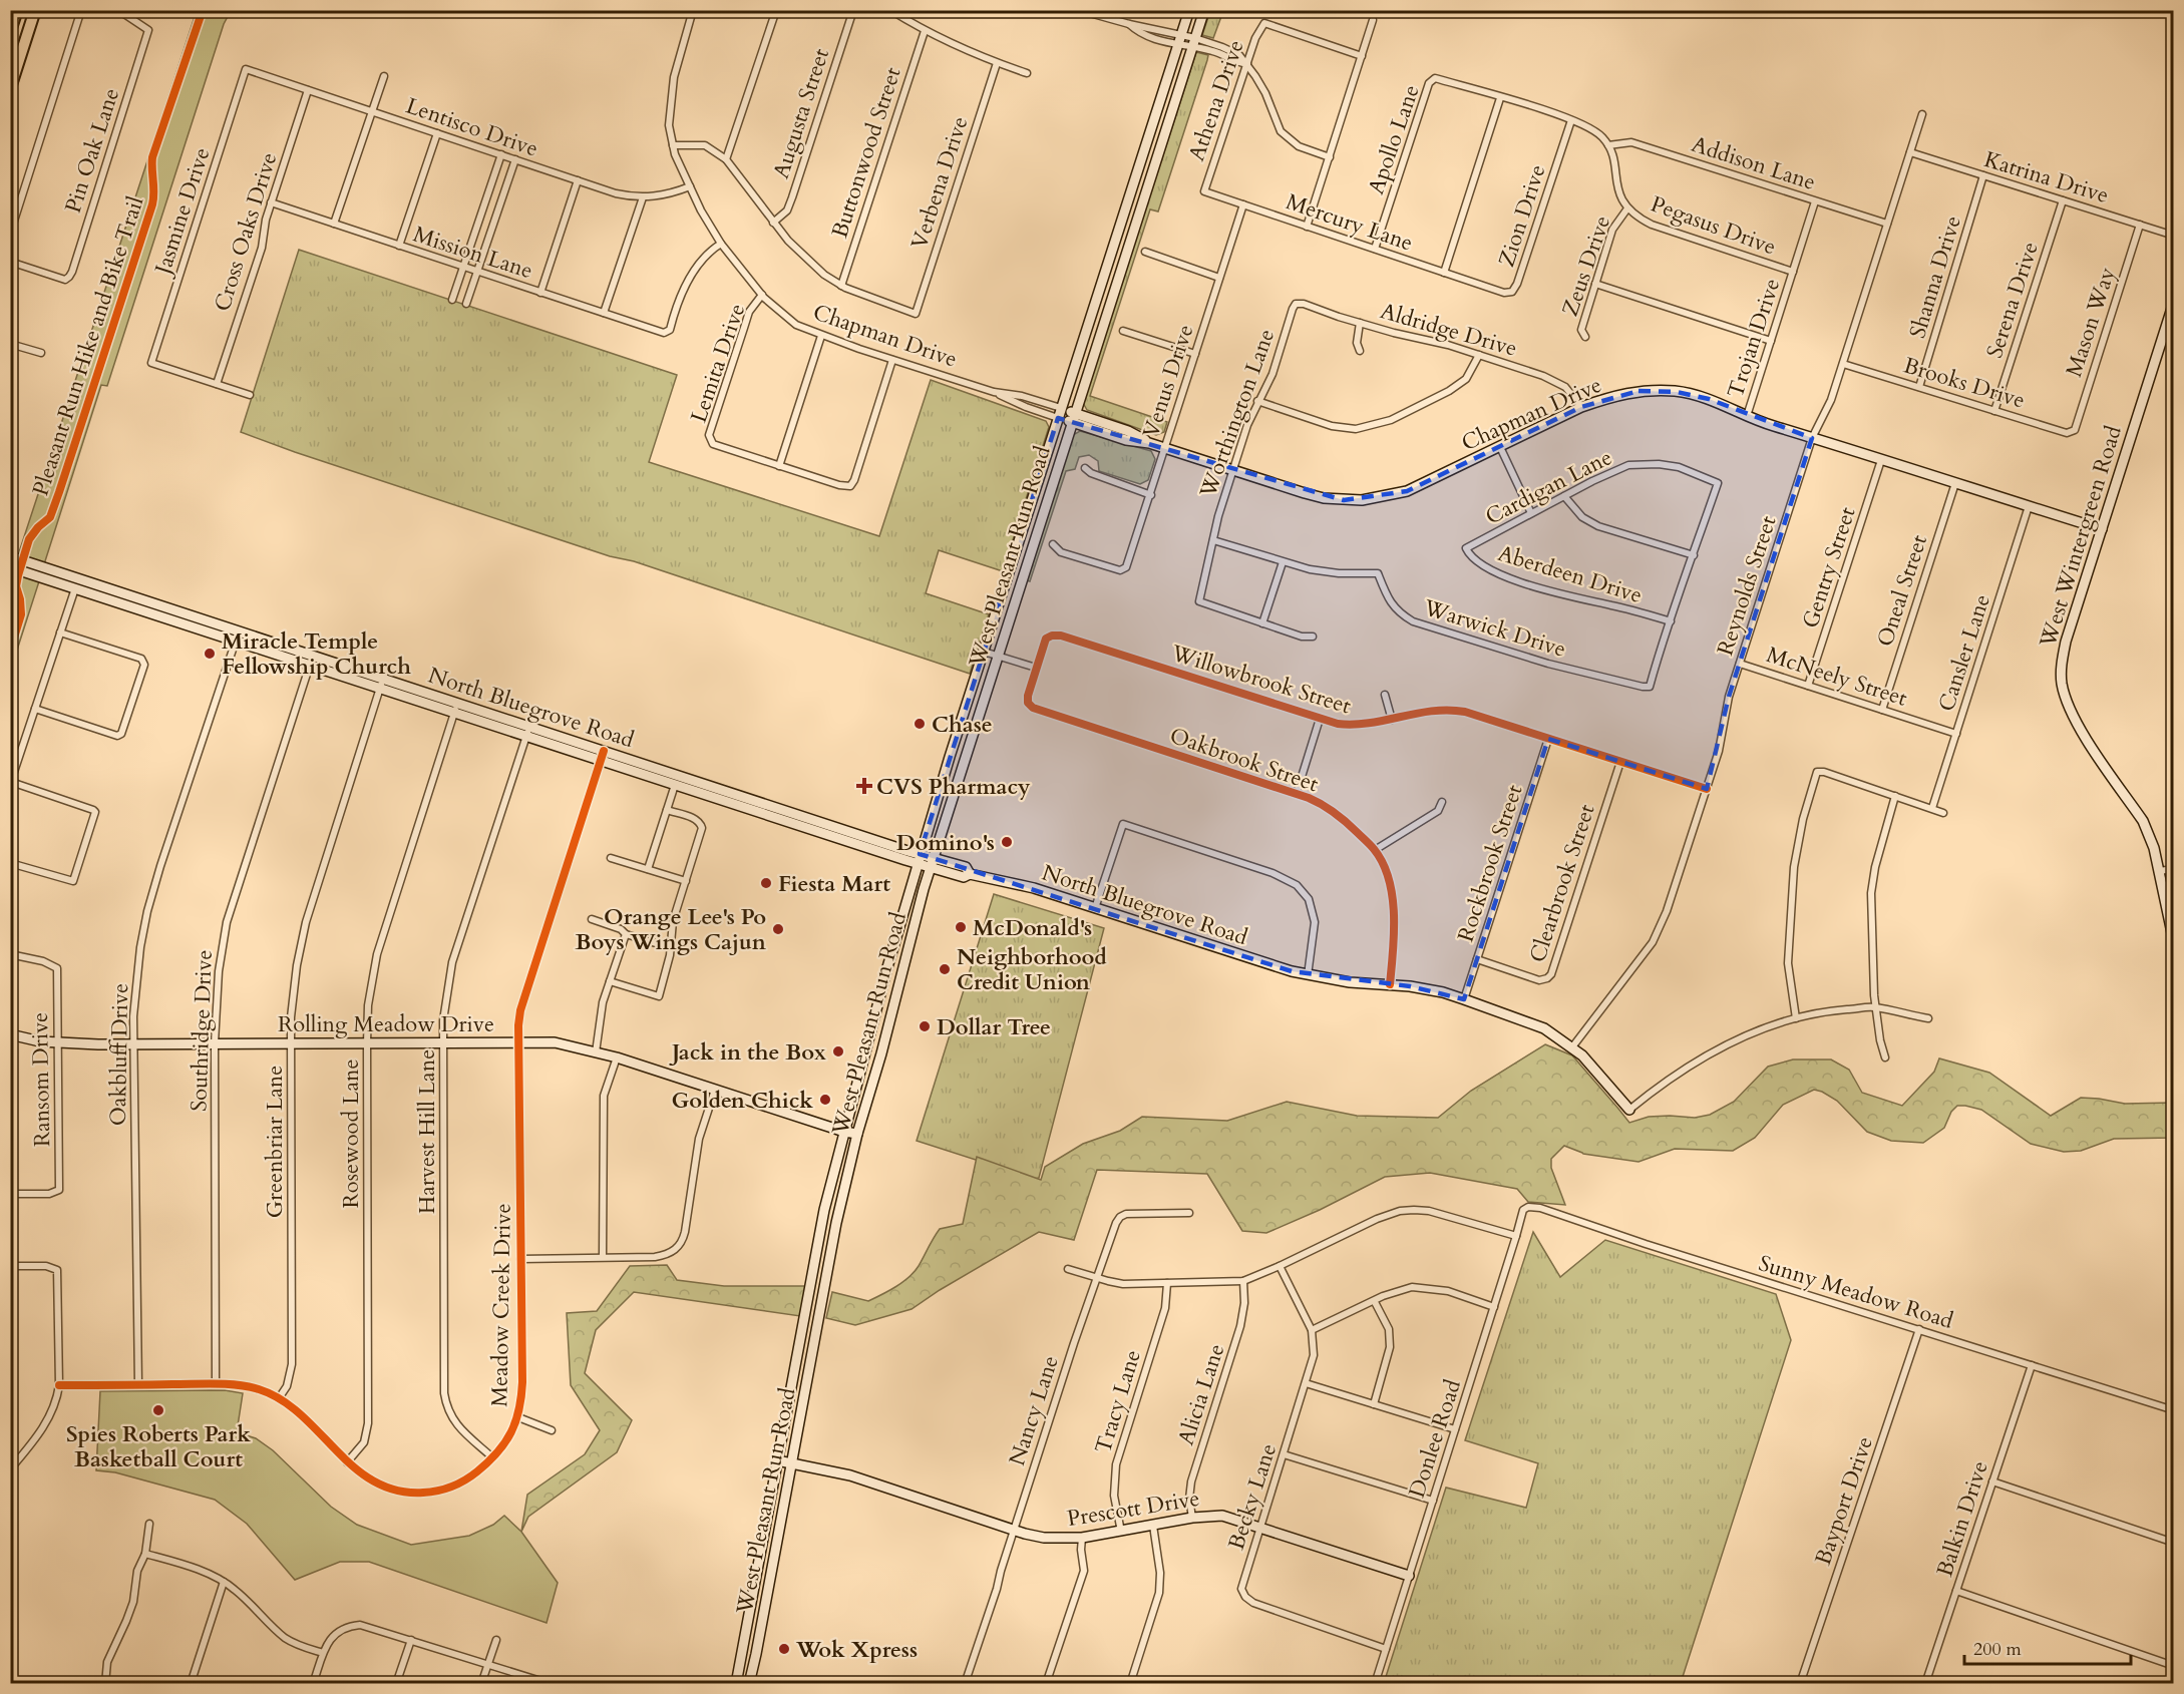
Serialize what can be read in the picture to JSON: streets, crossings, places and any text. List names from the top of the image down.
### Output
{
  "streets": {
    "main road": [
      "Chapman Drive",
      "West Wintergreen Road",
      "West Pleasant Run Road",
      "North Bluegrove Road",
      "Rolling Meadow Drive",
      "Prescott Drive"
    ],
    "street": [
      "Athena Drive",
      "Augusta Street",
      "Lentisco Drive",
      "Apollo Lane",
      "Pin Oak Lane",
      "Buttonwood Street",
      "Addison Lane",
      "Katrina Drive",
      "Verbena Drive",
      "Jasmine Drive",
      "Zion Drive",
      "Mercury Lane",
      "Pegasus Drive",
      "Cross Oaks Drive",
      "Mission Lane",
      "Zeus Drive",
      "Shanna Drive",
      "Serena Drive",
      "Mason Way",
      "Aldridge Drive",
      "Trojan Drive",
      "Lemita Drive",
      "Venus Drive",
      "Brooks Drive",
      "Worthington Lane",
      "Cardigan Lane",
      "Gentry Street",
      "Aberdeen Drive",
      "Reynolds Street",
      "Oneal Street",
      "Warwick Drive",
      "Cansler Lane",
      "McNeely Street",
      "Willowbrook Street",
      "Oakbrook Street",
      "Rockbrook Street",
      "Clearbrook Street",
      "Southridge Drive",
      "Oakbluff Drive",
      "Ransom Drive",
      "Harvest Hill Lane",
      "Rosewood Lane",
      "Greenbriar Lane",
      "Sunny Meadow Road",
      "Meadow Creek Drive",
      "Alicia Lane",
      "Tracy Lane",
      "Nancy Lane",
      "Donlee Road",
      "Becky Lane",
      "Bayport Drive",
      "Balkin Drive"
    ],
    "cycle path": ["Pleasant Run Hike and Bike Trail"]
  },
  "crossings": [
    ["Athena Drive", "Mercury Lane"],
    ["Lentisco Drive", "Jasmine Drive"],
    ["Lentisco Drive", "Cross Oaks Drive"],
    ["Lentisco Drive", "Chapman Drive"],
    ["Apollo Lane", "Mercury Lane"],
    ["Buttonwood Street", "Verbena Drive"],
    ["Addison Lane", "Pegasus Drive"],
    ["Addison Lane", "Trojan Drive"],
    ["Addison Lane", "Reynolds Street"],
    ["Katrina Drive", "Shanna Drive"],
    ["Katrina Drive", "Serena Drive"],
    ["Katrina Drive", "Mason Way"],
    ["Katrina Drive", "Reynolds Street"],
    ["Jasmine Drive", "Cross Oaks Drive"],
    ["Zion Drive", "Mercury Lane"],
    ["Mercury Lane", "Venus Drive"],
    ["Pegasus Drive", "Zeus Drive"],
    ["Pegasus Drive", "Trojan Drive"],
    ["Cross Oaks Drive", "Mission Lane"],
    ["Mission Lane", "Chapman Drive"],
    ["Shanna Drive", "Brooks Drive"],
    ["Serena Drive", "Brooks Drive"],
    ["Mason Way", "Brooks Drive"],
    ["Aldridge Drive", "Chapman Drive"],
    ["Aldridge Drive", "Worthington Lane"],
    ["Chapman Drive", "Trojan Drive"],
    ["Chapman Drive", "Lemita Drive"],
    ["Chapman Drive", "Venus Drive"],
    ["Chapman Drive", "Worthington Lane"],
    ["Chapman Drive", "West Wintergreen Road"],
    ["Chapman Drive", "West Pleasant Run Road"],
    ["Chapman Drive", "Gentry Street"],
    ["Chapman Drive", "Reynolds Street"],
    ["Chapman Drive", "Oneal Street"],
    ["Chapman Drive", "Cansler Lane"],
    ["Brooks Drive", "Reynolds Street"],
    ["Worthington Lane", "Warwick Drive"],
    ["Cardigan Lane", "Aberdeen Drive"],
    ["West Pleasant Run Road", "North Bluegrove Road"],
    ["West Pleasant Run Road", "Rolling Meadow Drive"],
    ["West Pleasant Run Road", "Prescott Drive"],
    ["Gentry Street", "McNeely Street"],
    ["Aberdeen Drive", "Warwick Drive"],
    ["Reynolds Street", "McNeely Street"],
    ["Reynolds Street", "Willowbrook Street"],
    ["Reynolds Street", "North Bluegrove Road"],
    ["Oneal Street", "McNeely Street"],
    ["Cansler Lane", "McNeely Street"],
    ["Willowbrook Street", "Oakbrook Street"],
    ["Willowbrook Street", "Rockbrook Street"],
    ["Willowbrook Street", "Clearbrook Street"],
    ["North Bluegrove Road", "Oakbrook Street"],
    ["North Bluegrove Road", "Rockbrook Street"],
    ["North Bluegrove Road", "Southridge Drive"],
    ["North Bluegrove Road", "Oakbluff Drive"],
    ["North Bluegrove Road", "Harvest Hill Lane"],
    ["North Bluegrove Road", "Rosewood Lane"],
    ["North Bluegrove Road", "Greenbriar Lane"],
    ["North Bluegrove Road", "Meadow Creek Drive"],
    ["Rockbrook Street", "Clearbrook Street"],
    ["Rolling Meadow Drive", "Southridge Drive"],
    ["Rolling Meadow Drive", "Oakbluff Drive"],
    ["Rolling Meadow Drive", "Ransom Drive"],
    ["Rolling Meadow Drive", "Harvest Hill Lane"],
    ["Rolling Meadow Drive", "Rosewood Lane"],
    ["Rolling Meadow Drive", "Greenbriar Lane"],
    ["Rolling Meadow Drive", "Meadow Creek Drive"],
    ["Southridge Drive", "Meadow Creek Drive"],
    ["Oakbluff Drive", "Meadow Creek Drive"],
    ["Harvest Hill Lane", "Meadow Creek Drive"],
    ["Rosewood Lane", "Meadow Creek Drive"],
    ["Greenbriar Lane", "Meadow Creek Drive"],
    ["Sunny Meadow Road", "Donlee Road"],
    ["Sunny Meadow Road", "Bayport Drive"],
    ["Sunny Meadow Road", "Balkin Drive"],
    ["Alicia Lane", "Prescott Drive"],
    ["Tracy Lane", "Prescott Drive"],
    ["Nancy Lane", "Prescott Drive"],
    ["Donlee Road", "Becky Lane"],
    ["Donlee Road", "Prescott Drive"],
    ["Becky Lane", "Prescott Drive"]
  ],
  "places": {
    "other": [
      "Miracle Temple Fellowship Church",
      "Chase",
      "Domino's",
      "Fiesta Mart",
      "McDonald's",
      "Orange Lee's Po Boys Wings Cajun",
      "Neighborhood Credit Union",
      "Dollar Tree",
      "Jack in the Box",
      "Golden Chick",
      "Spies Roberts Park Basketball Court",
      "Wok Xpress"
    ],
    "health": ["CVS Pharmacy"]
  },
  "scale_bar": "200 m"
}
